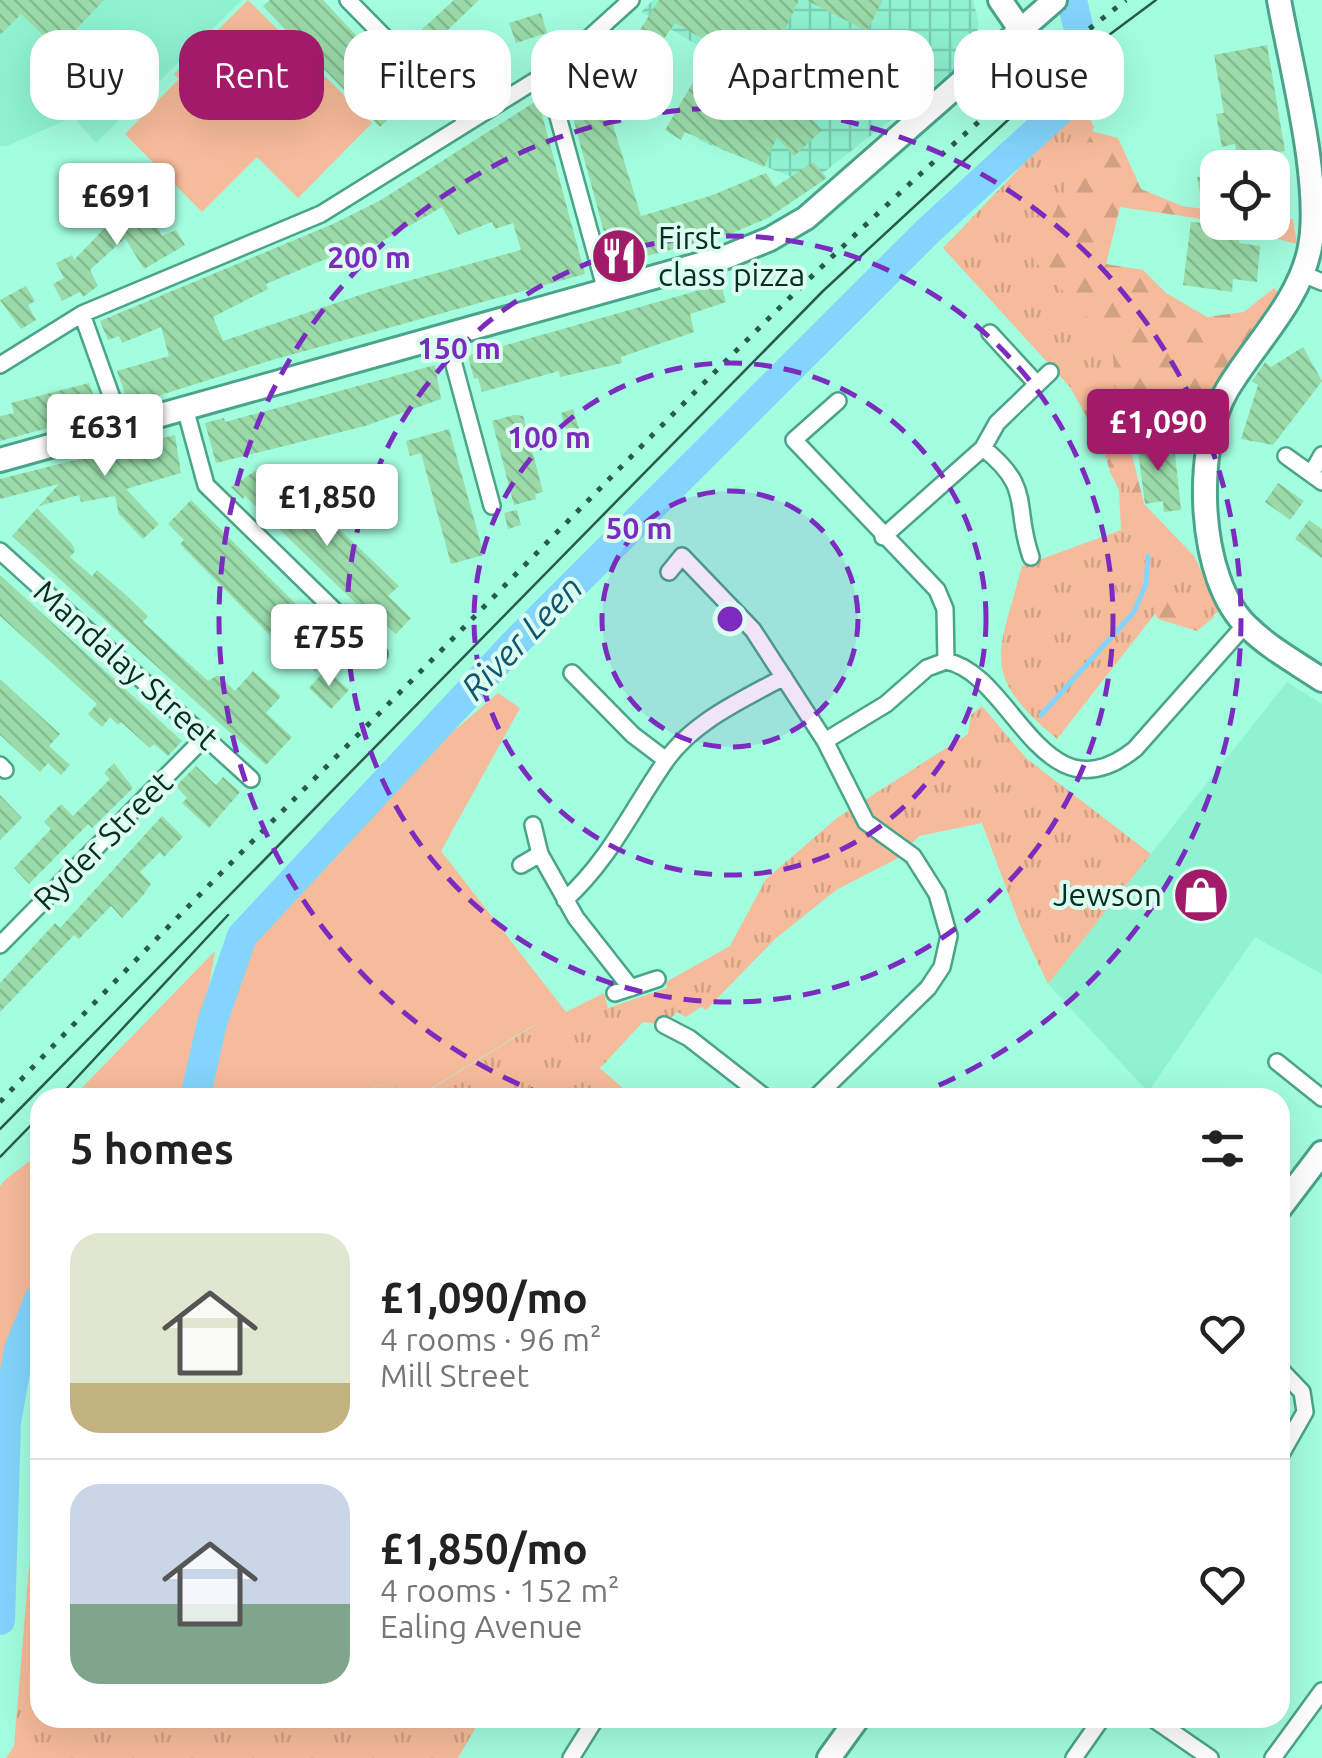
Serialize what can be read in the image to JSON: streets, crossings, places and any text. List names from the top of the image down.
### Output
{
  "streets": {
    "street": ["Mandalay Street", "Ryder Street"]
  },
  "crossings": [
    ["Mandalay Street", "Ryder Street"]
  ],
  "water": ["River Leen"],
  "places": {
    "restaurant": ["First class pizza"],
    "shop": ["Jewson"]
  },
  "page": {
    "chip": [
      "Buy",
      "Rent",
      "Filters",
      "New",
      "Apartment",
      "House"
    ],
    "price": [
      "£691",
      "£1,090",
      "£631",
      "£1,850",
      "£755"
    ],
    "heading": "5 homes",
    "list": [
      {
        "name": "£1,090/mo",
        "note": "4 rooms · 96 m² · Mill Street"
      },
      {
        "name": "£1,850/mo",
        "note": "4 rooms · 152 m² · Ealing Avenue"
      }
    ]
  },
  "rings": [
    "200 m",
    "150 m",
    "100 m",
    "50 m"
  ]
}
